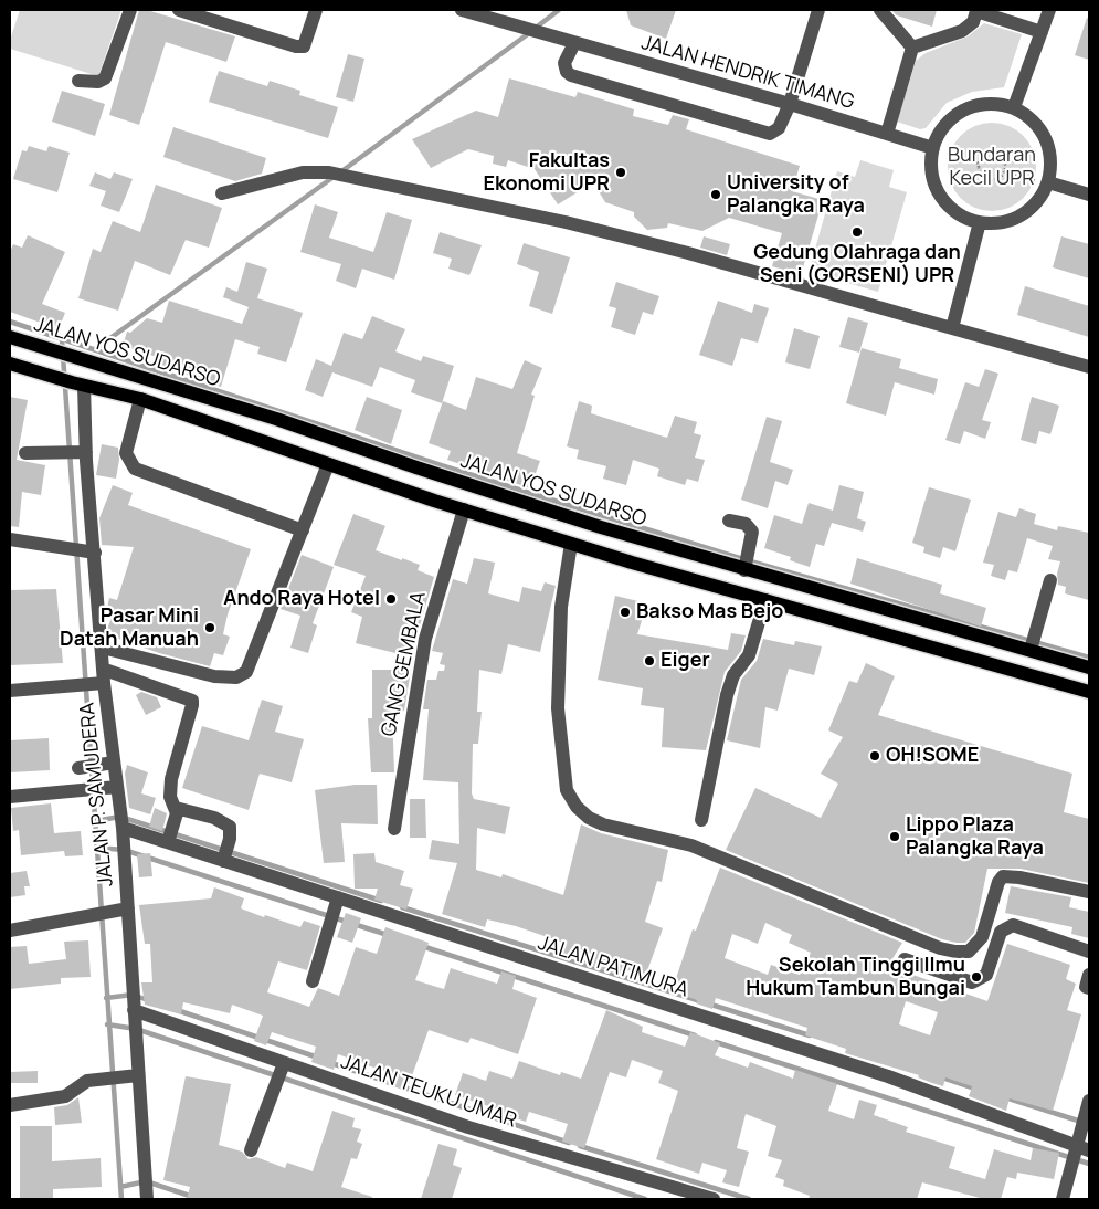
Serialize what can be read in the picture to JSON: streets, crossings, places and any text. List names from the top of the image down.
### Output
{
  "streets": {
    "main road": ["JALAN YOS SUDARSO"],
    "street": [
      "JALAN HENDRIK TIMANG",
      "GANG GEMBALA",
      "JALAN P. SAMUDERA",
      "JALAN PATIMURA",
      "JALAN TEUKU UMAR"
    ]
  },
  "crossings": [
    ["JALAN P. SAMUDERA", "JALAN PATIMURA"],
    ["JALAN P. SAMUDERA", "JALAN TEUKU UMAR"]
  ],
  "parks": ["Bundaran Kecil UPR"],
  "places": [
    "Fakultas Ekonomi UPR",
    "University of Palangka Raya",
    "Gedung Olahraga dan Seni (GORSENI) UPR",
    "Ando Raya Hotel",
    "Bakso Mas Bejo",
    "Pasar Mini Datah Manuah",
    "Eiger",
    "OH!SOME",
    "Lippo Plaza Palangka Raya",
    "Sekolah Tinggi Ilmu Hukum Tambun Bungai"
  ]
}
